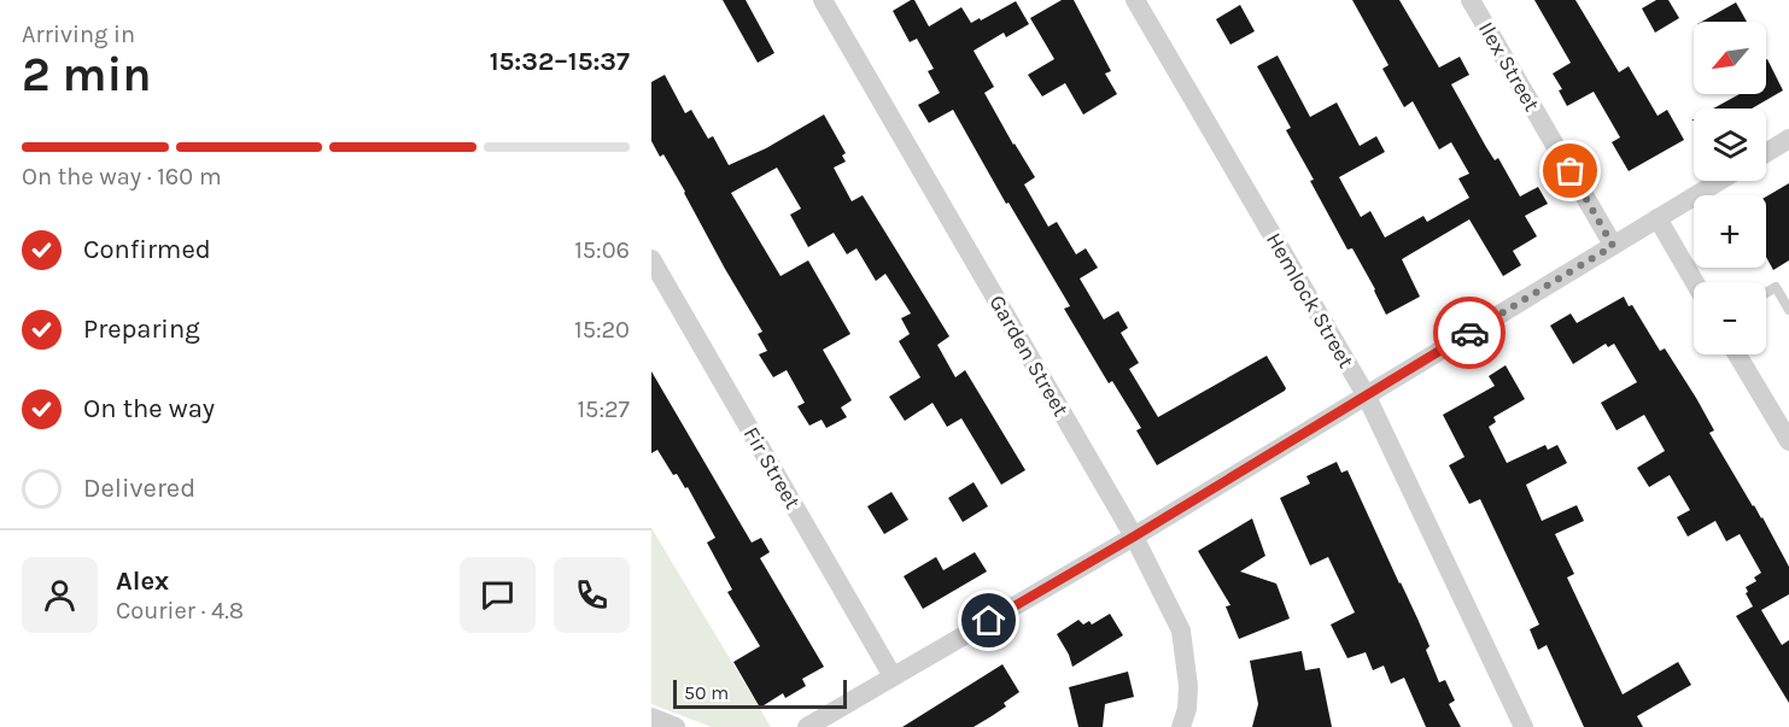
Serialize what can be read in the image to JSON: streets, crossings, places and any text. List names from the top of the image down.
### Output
{
  "streets": {
    "street": [
      "Ilex Street",
      "Hemlock Street",
      "Garden Street",
      "Fir Street"
    ]
  },
  "scale_bar": "50 m",
  "north": "bottom left",
  "page": {
    "heading": ["2 min", "Arriving in", "15:32–15:37"],
    "panel": ["Alex", "Courier · 4.8"],
    "map_buttons": ["+", "−"],
    "bar": "On the way · 160 m",
    "list": [
      ["Confirmed", "15:06"],
      ["Preparing", "15:20"],
      ["On the way", "15:27"],
      "Delivered"
    ],
    "scale": "50 m"
  }
}
